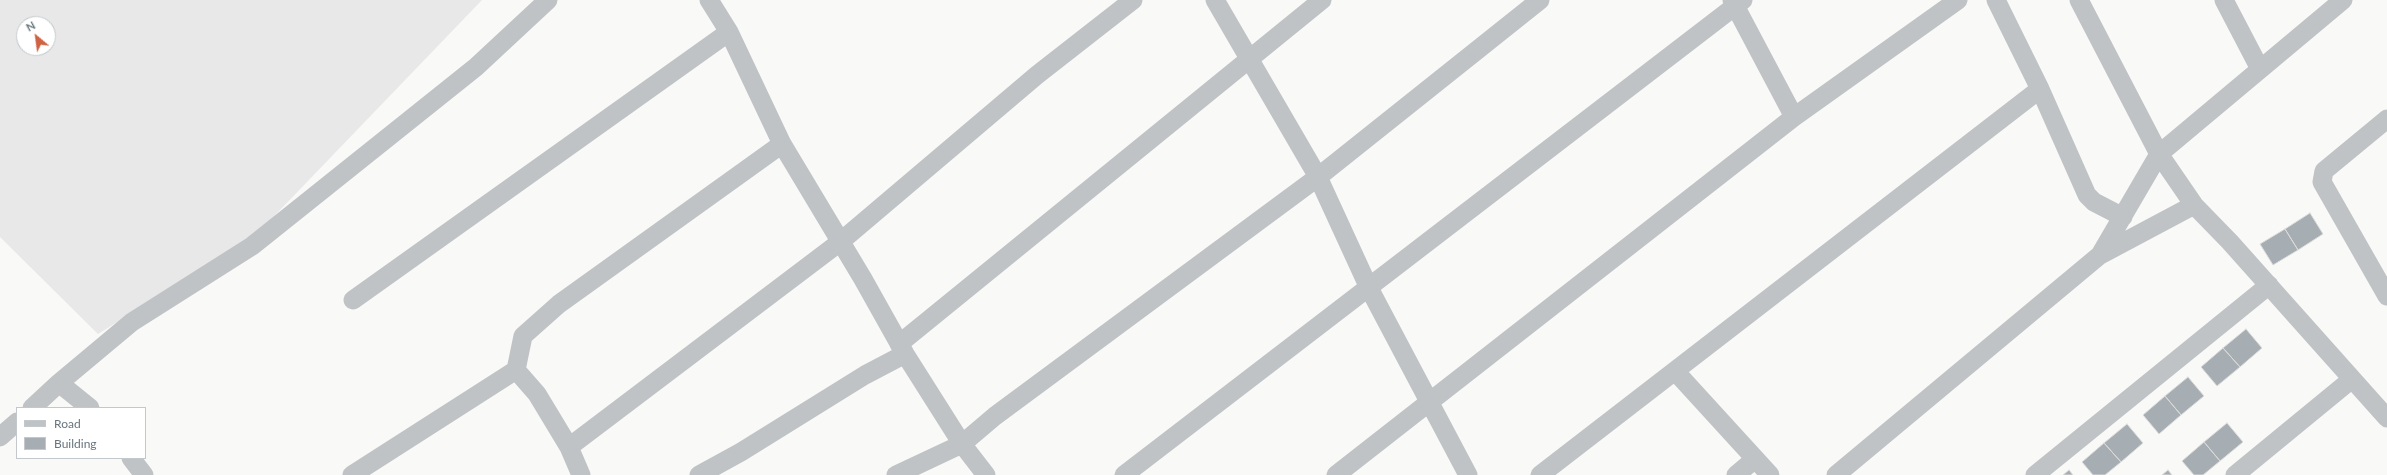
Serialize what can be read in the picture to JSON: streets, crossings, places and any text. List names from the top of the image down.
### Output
{
  "legend": ["Road", "Building"],
  "north": "top left"
}
